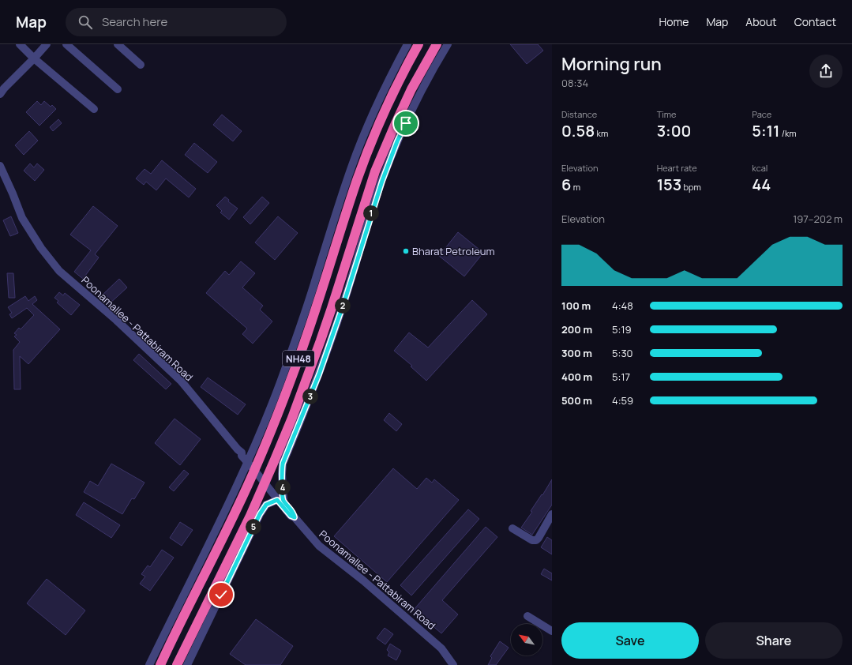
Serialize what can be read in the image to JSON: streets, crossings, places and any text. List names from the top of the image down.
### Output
{
  "streets": {
    "highway": ["NH48"],
    "street": ["Poonamallee - Pattabiram Road"]
  },
  "crossings": [
    ["Poonamallee - Pattabiram Road", "NH48"]
  ],
  "places": ["Bharat Petroleum"],
  "north": "top left",
  "page": {
    "header": "Map",
    "search": "Search here",
    "nav": [
      "Home",
      "Map",
      "About",
      "Contact"
    ],
    "heading": ["Morning run", "08:34"],
    "stats": [
      ["Distance", "0.58 km"],
      ["Time", "3:00"],
      ["Pace", "5:11 /km"],
      ["Elevation", "6 m"],
      ["Heart rate", "153 bpm"],
      ["kcal", "44"]
    ],
    "pins": [
      "1",
      "2",
      "3",
      "4",
      "5"
    ],
    "chart": ["Elevation", "197–202 m"],
    "list": [
      {
        "name": "100 m",
        "note": "4:48"
      },
      {
        "name": "200 m",
        "note": "5:19"
      },
      {
        "name": "300 m",
        "note": "5:30"
      },
      {
        "name": "400 m",
        "note": "5:17"
      },
      {
        "name": "500 m",
        "note": "4:59"
      }
    ],
    "buttons": ["Save", "Share"]
  }
}
